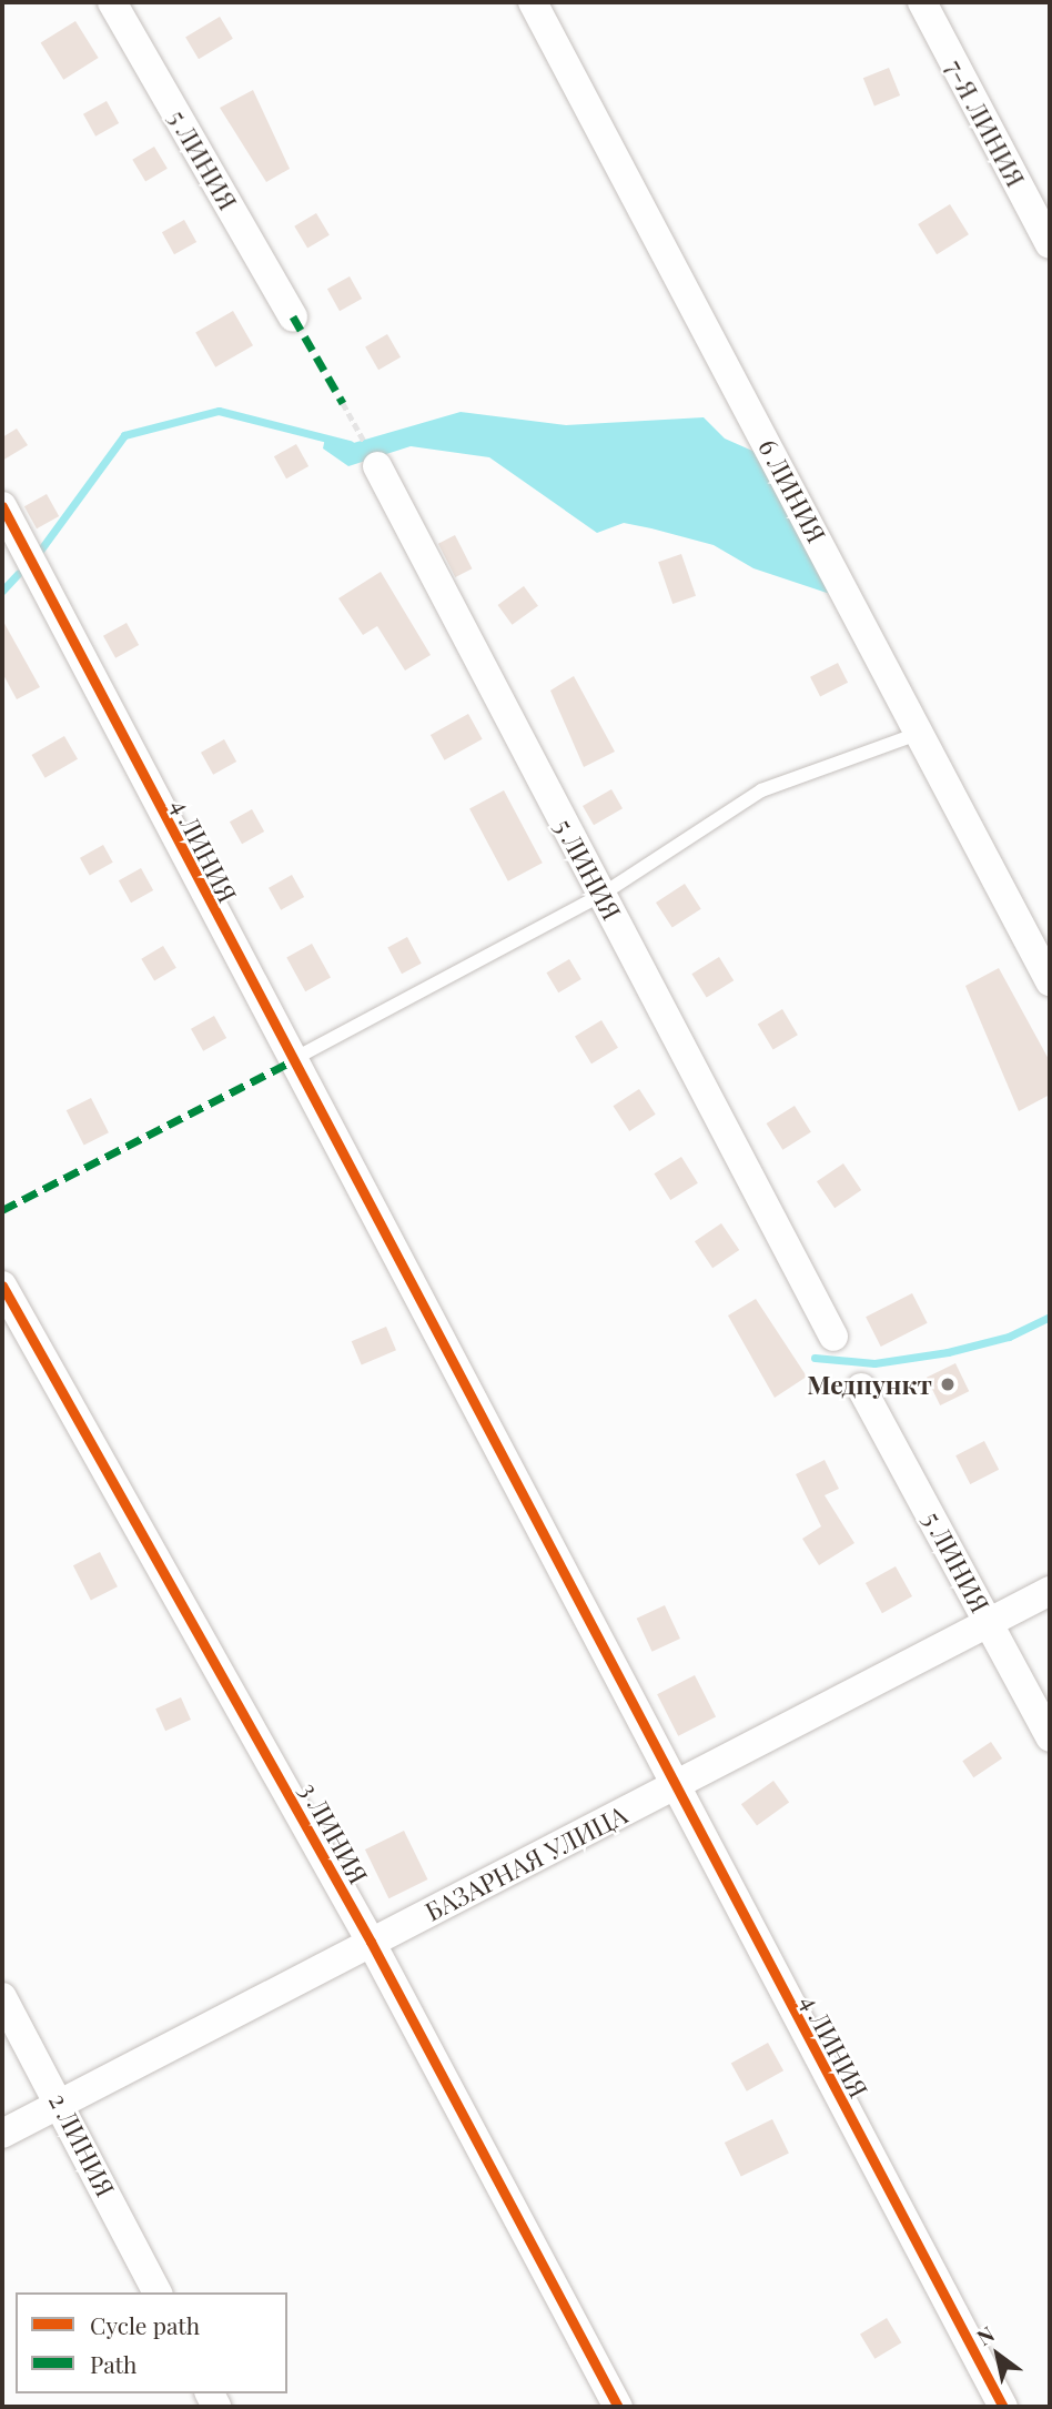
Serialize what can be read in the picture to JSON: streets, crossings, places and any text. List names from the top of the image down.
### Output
{
  "streets": {
    "street": [
      "7-Я ЛИНИЯ",
      "5 ЛИНИЯ",
      "6 ЛИНИЯ",
      "4 ЛИНИЯ",
      "3 ЛИНИЯ",
      "БАЗАРНАЯ УЛИЦА",
      "2 ЛИНИЯ"
    ]
  },
  "crossings": [
    ["5 ЛИНИЯ", "БАЗАРНАЯ УЛИЦА"],
    ["4 ЛИНИЯ", "БАЗАРНАЯ УЛИЦА"],
    ["3 ЛИНИЯ", "БАЗАРНАЯ УЛИЦА"],
    ["БАЗАРНАЯ УЛИЦА", "2 ЛИНИЯ"]
  ],
  "places": ["Медпункт"],
  "legend": ["Cycle path", "Path"],
  "north": "top left"
}
